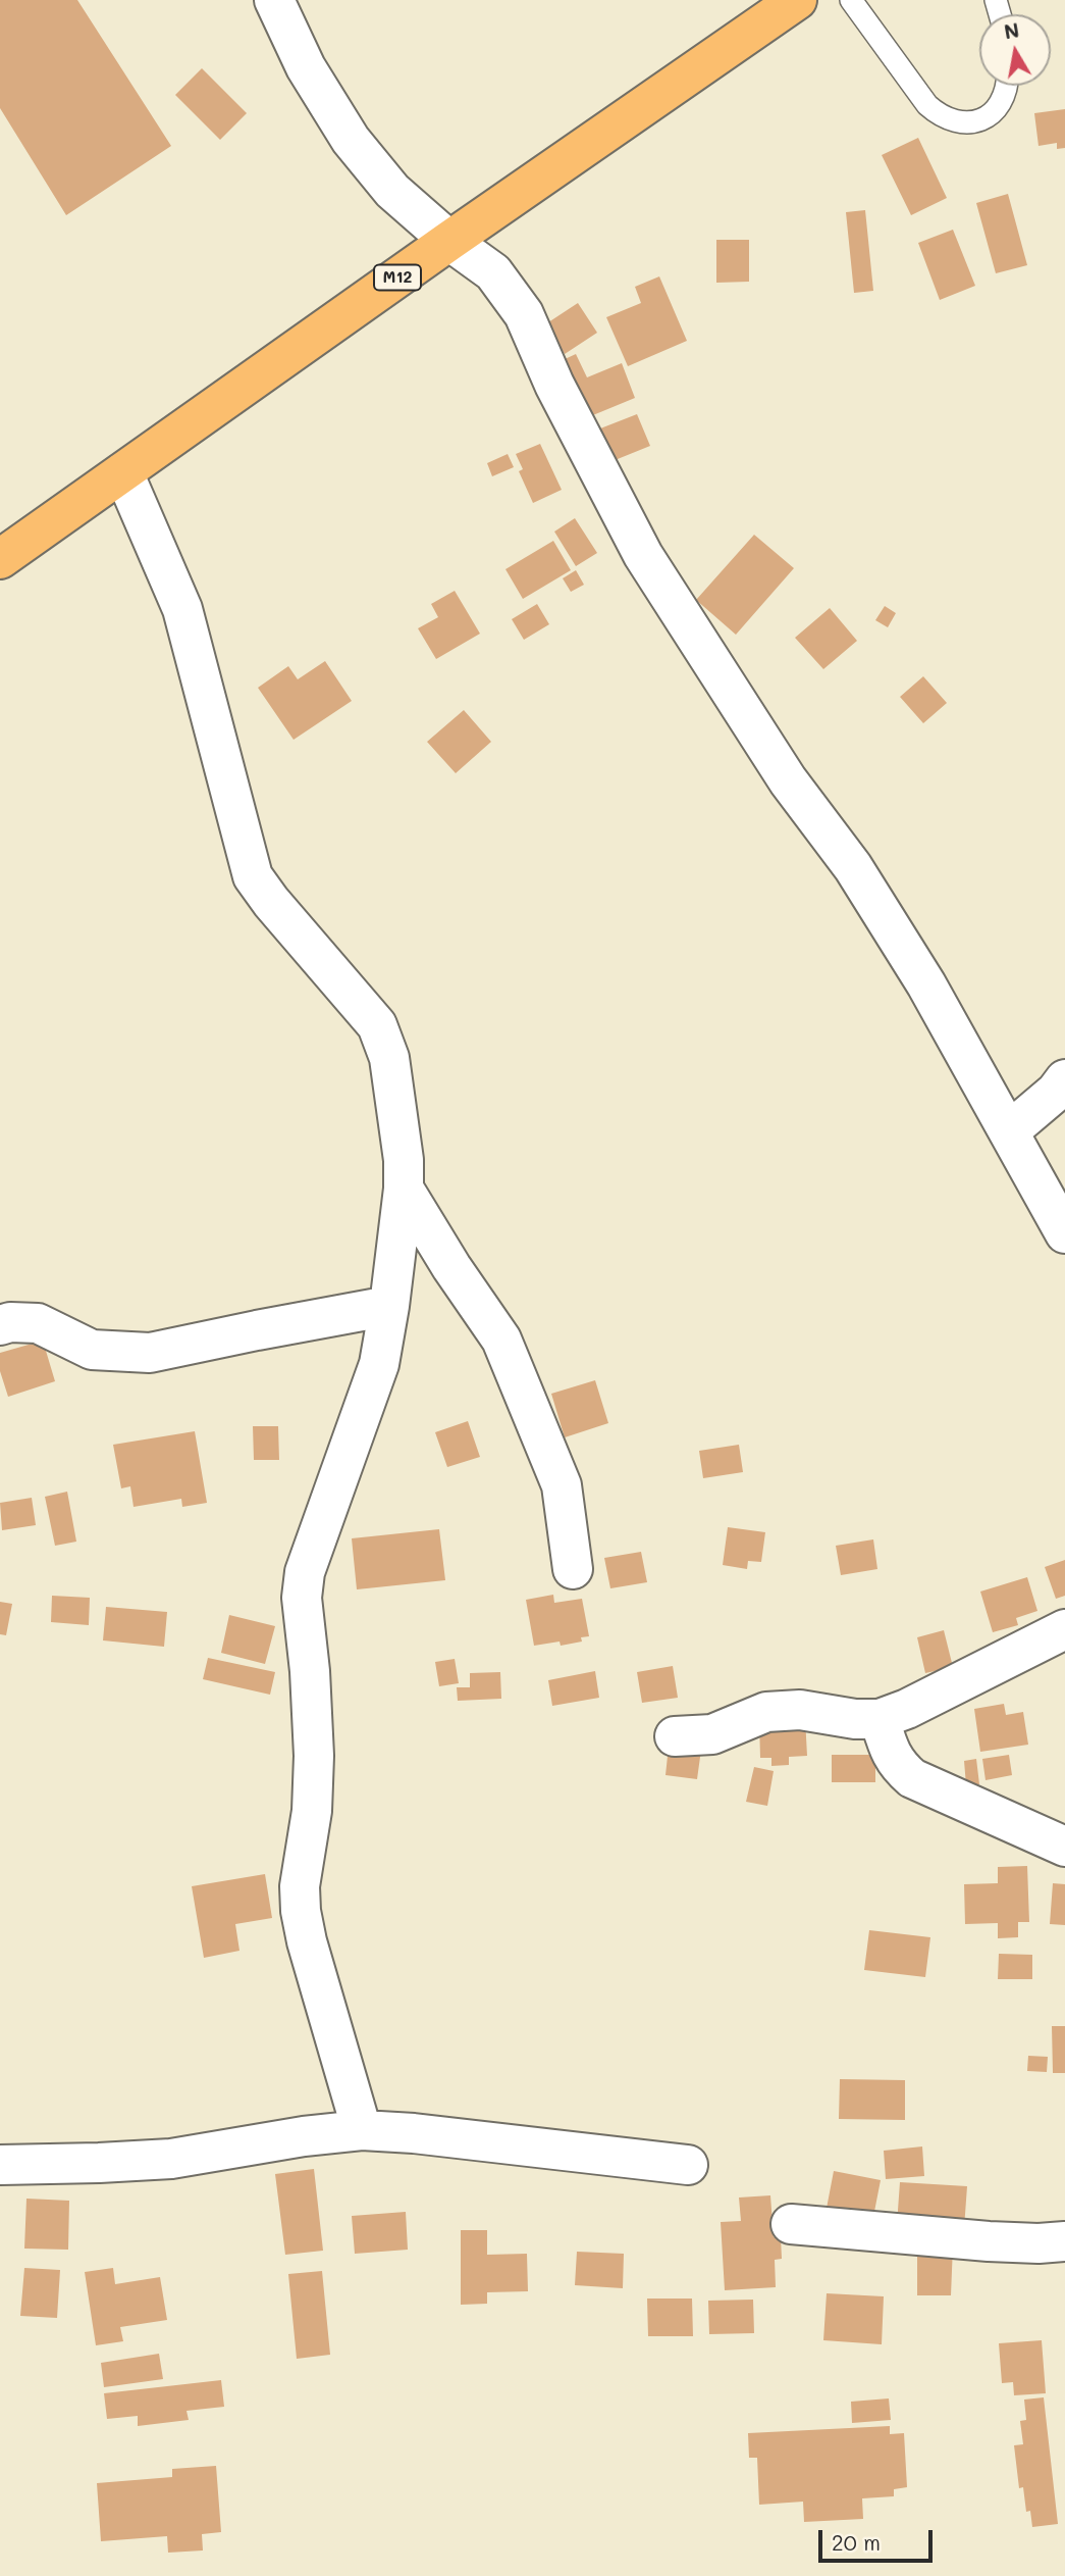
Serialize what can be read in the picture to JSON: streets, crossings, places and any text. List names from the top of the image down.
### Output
{
  "streets": {
    "highway": ["M12"]
  },
  "scale_bar": "20 m",
  "north": "top"
}
